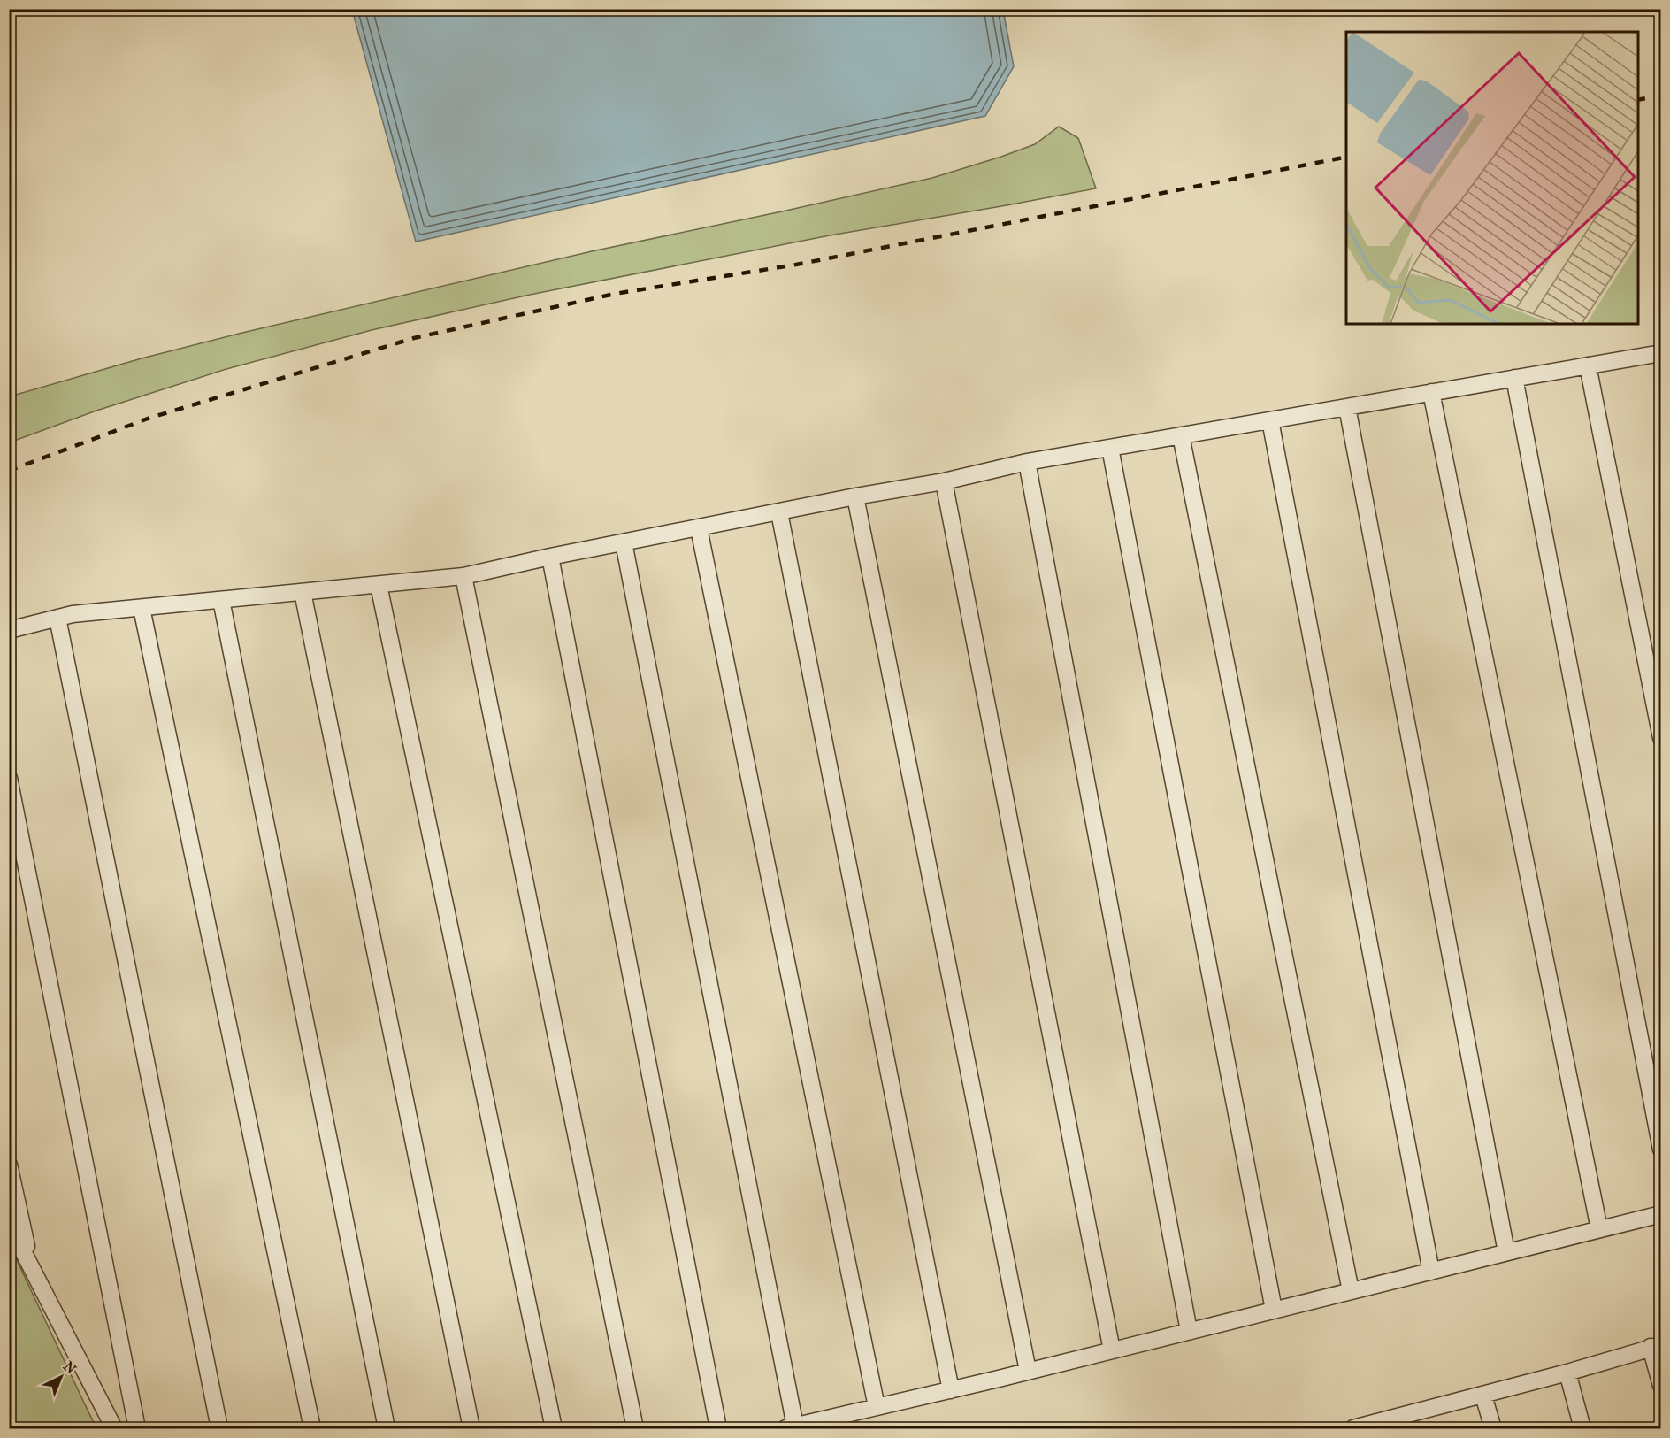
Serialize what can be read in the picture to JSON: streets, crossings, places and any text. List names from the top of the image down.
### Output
{
  "north": "top right"
}
